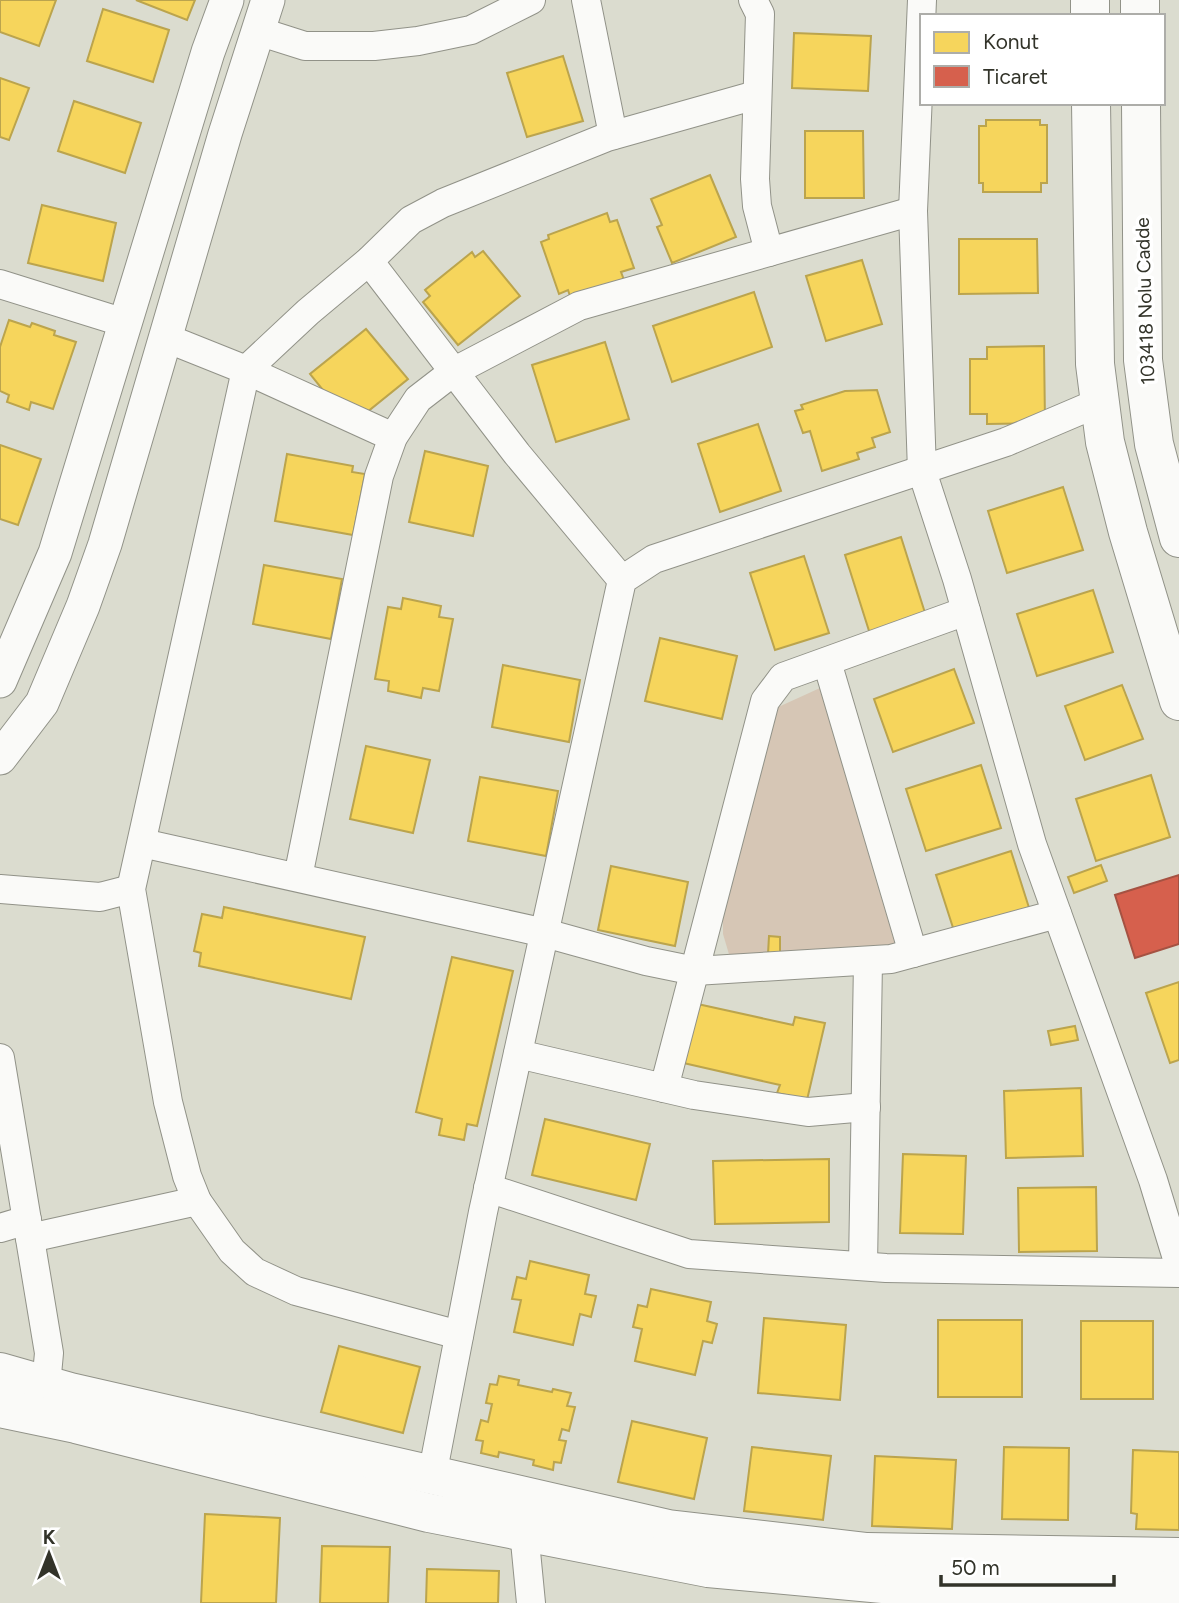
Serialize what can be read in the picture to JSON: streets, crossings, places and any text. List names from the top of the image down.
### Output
{
  "streets": {
    "main road": ["103418 Nolu Cadde"]
  },
  "legend": ["Konut", "Ticaret"],
  "scale_bar": "50 m",
  "north": "top"
}
